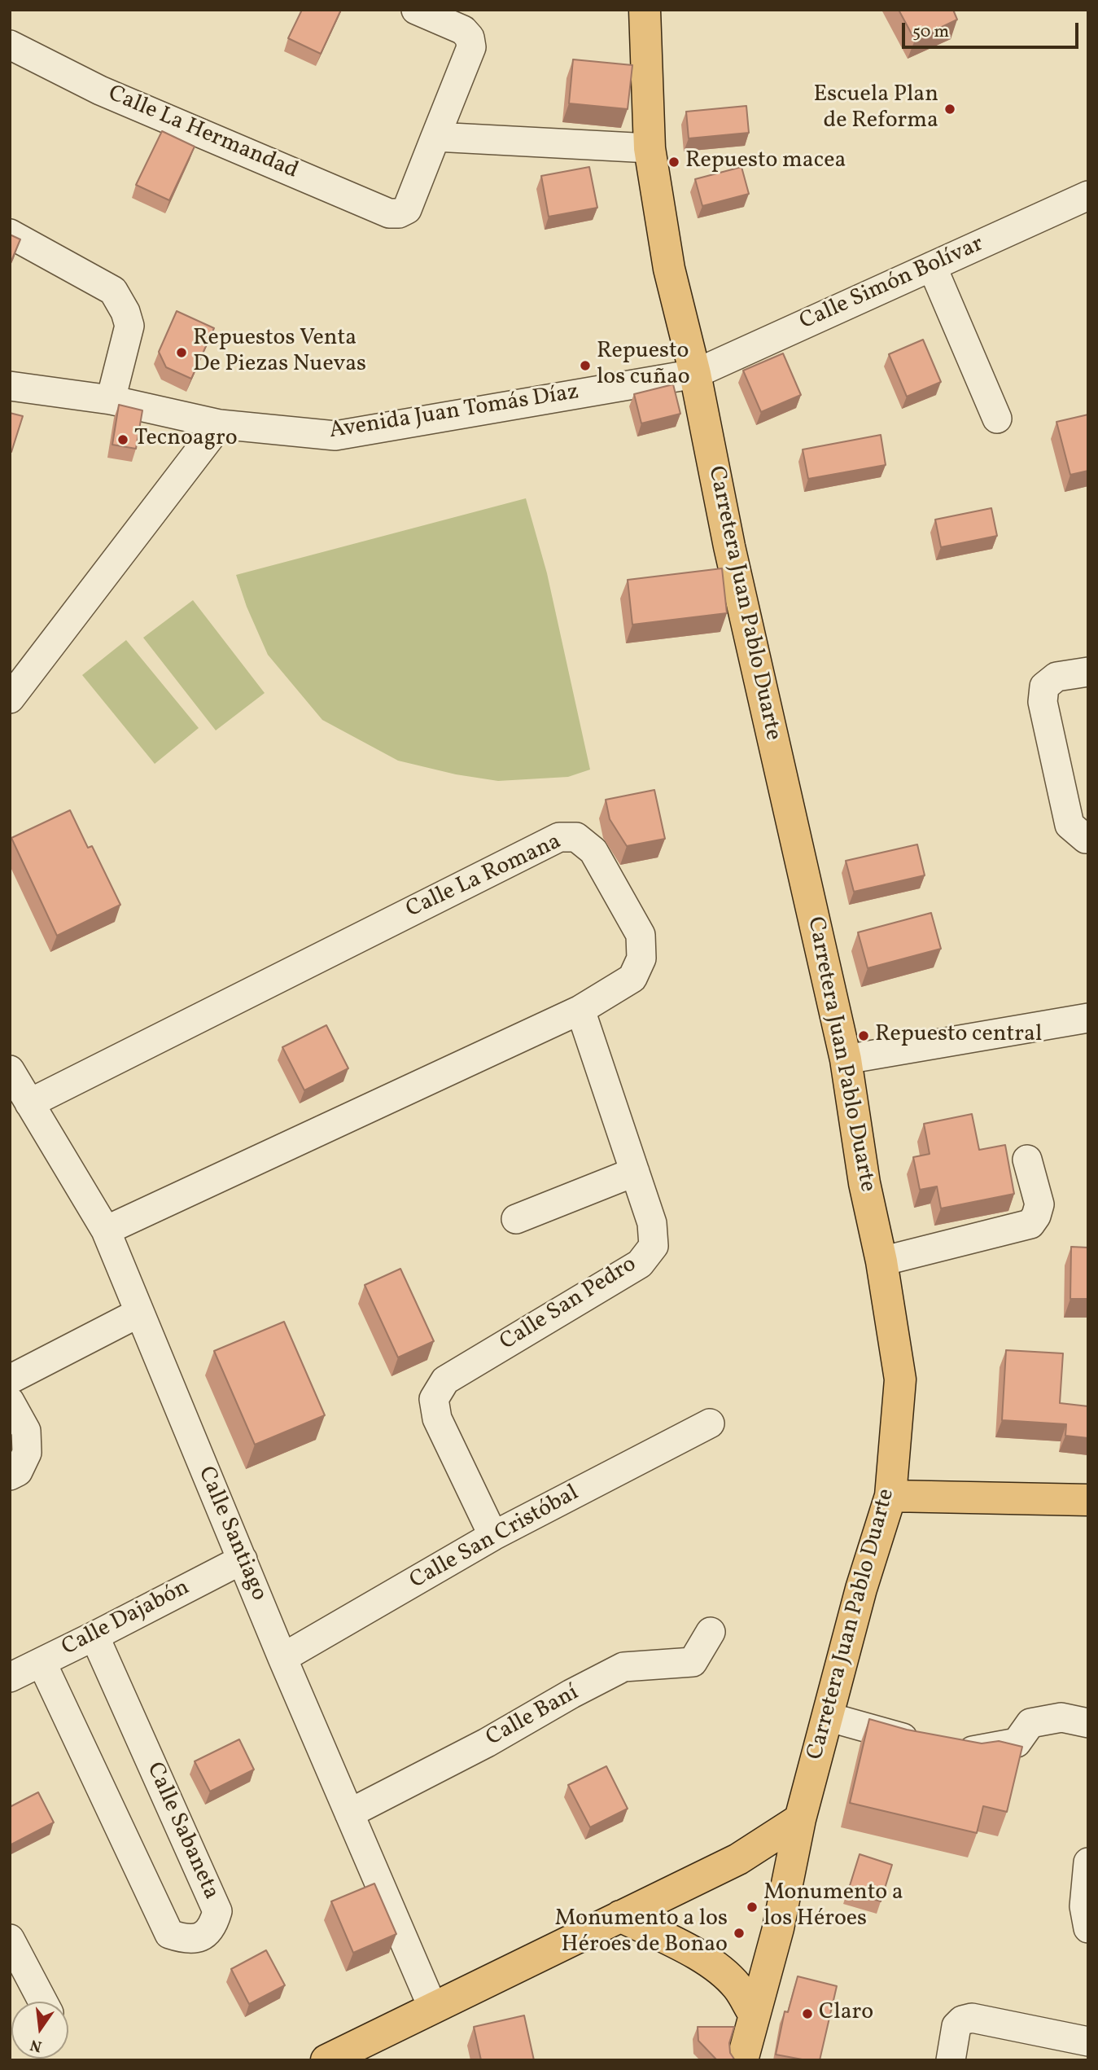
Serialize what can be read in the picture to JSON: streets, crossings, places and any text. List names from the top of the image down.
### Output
{
  "streets": {
    "main road": ["Carretera Juan Pablo Duarte"],
    "street": [
      "Calle La Hermandad",
      "Calle Simón Bolívar",
      "Avenida Juan Tomás Díaz",
      "Calle La Romana",
      "Calle San Pedro",
      "Calle Santiago",
      "Calle San Cristóbal",
      "Calle Dajabón",
      "Calle Baní",
      "Calle Sabaneta"
    ]
  },
  "crossings": [
    ["Calle Simón Bolívar", "Avenida Juan Tomás Díaz"],
    ["Calle Simón Bolívar", "Carretera Juan Pablo Duarte"],
    ["Avenida Juan Tomás Díaz", "Carretera Juan Pablo Duarte"],
    ["Calle La Romana", "Calle San Pedro"],
    ["Calle La Romana", "Calle Santiago"],
    ["Calle San Pedro", "Calle San Cristóbal"],
    ["Calle Santiago", "Calle San Cristóbal"],
    ["Calle Santiago", "Calle Dajabón"],
    ["Calle Santiago", "Calle Baní"],
    ["Calle Dajabón", "Calle Sabaneta"]
  ],
  "places": [
    "Escuela Plan de Reforma",
    "Repuesto macea",
    "Repuestos Venta De Piezas Nuevas",
    "Repuesto los cuñao",
    "Tecnoagro",
    "Repuesto central",
    "Monumento a los Héroes",
    "Monumento a los Héroes de Bonao",
    "Claro"
  ],
  "scale_bar": "50 m",
  "north": "bottom"
}
